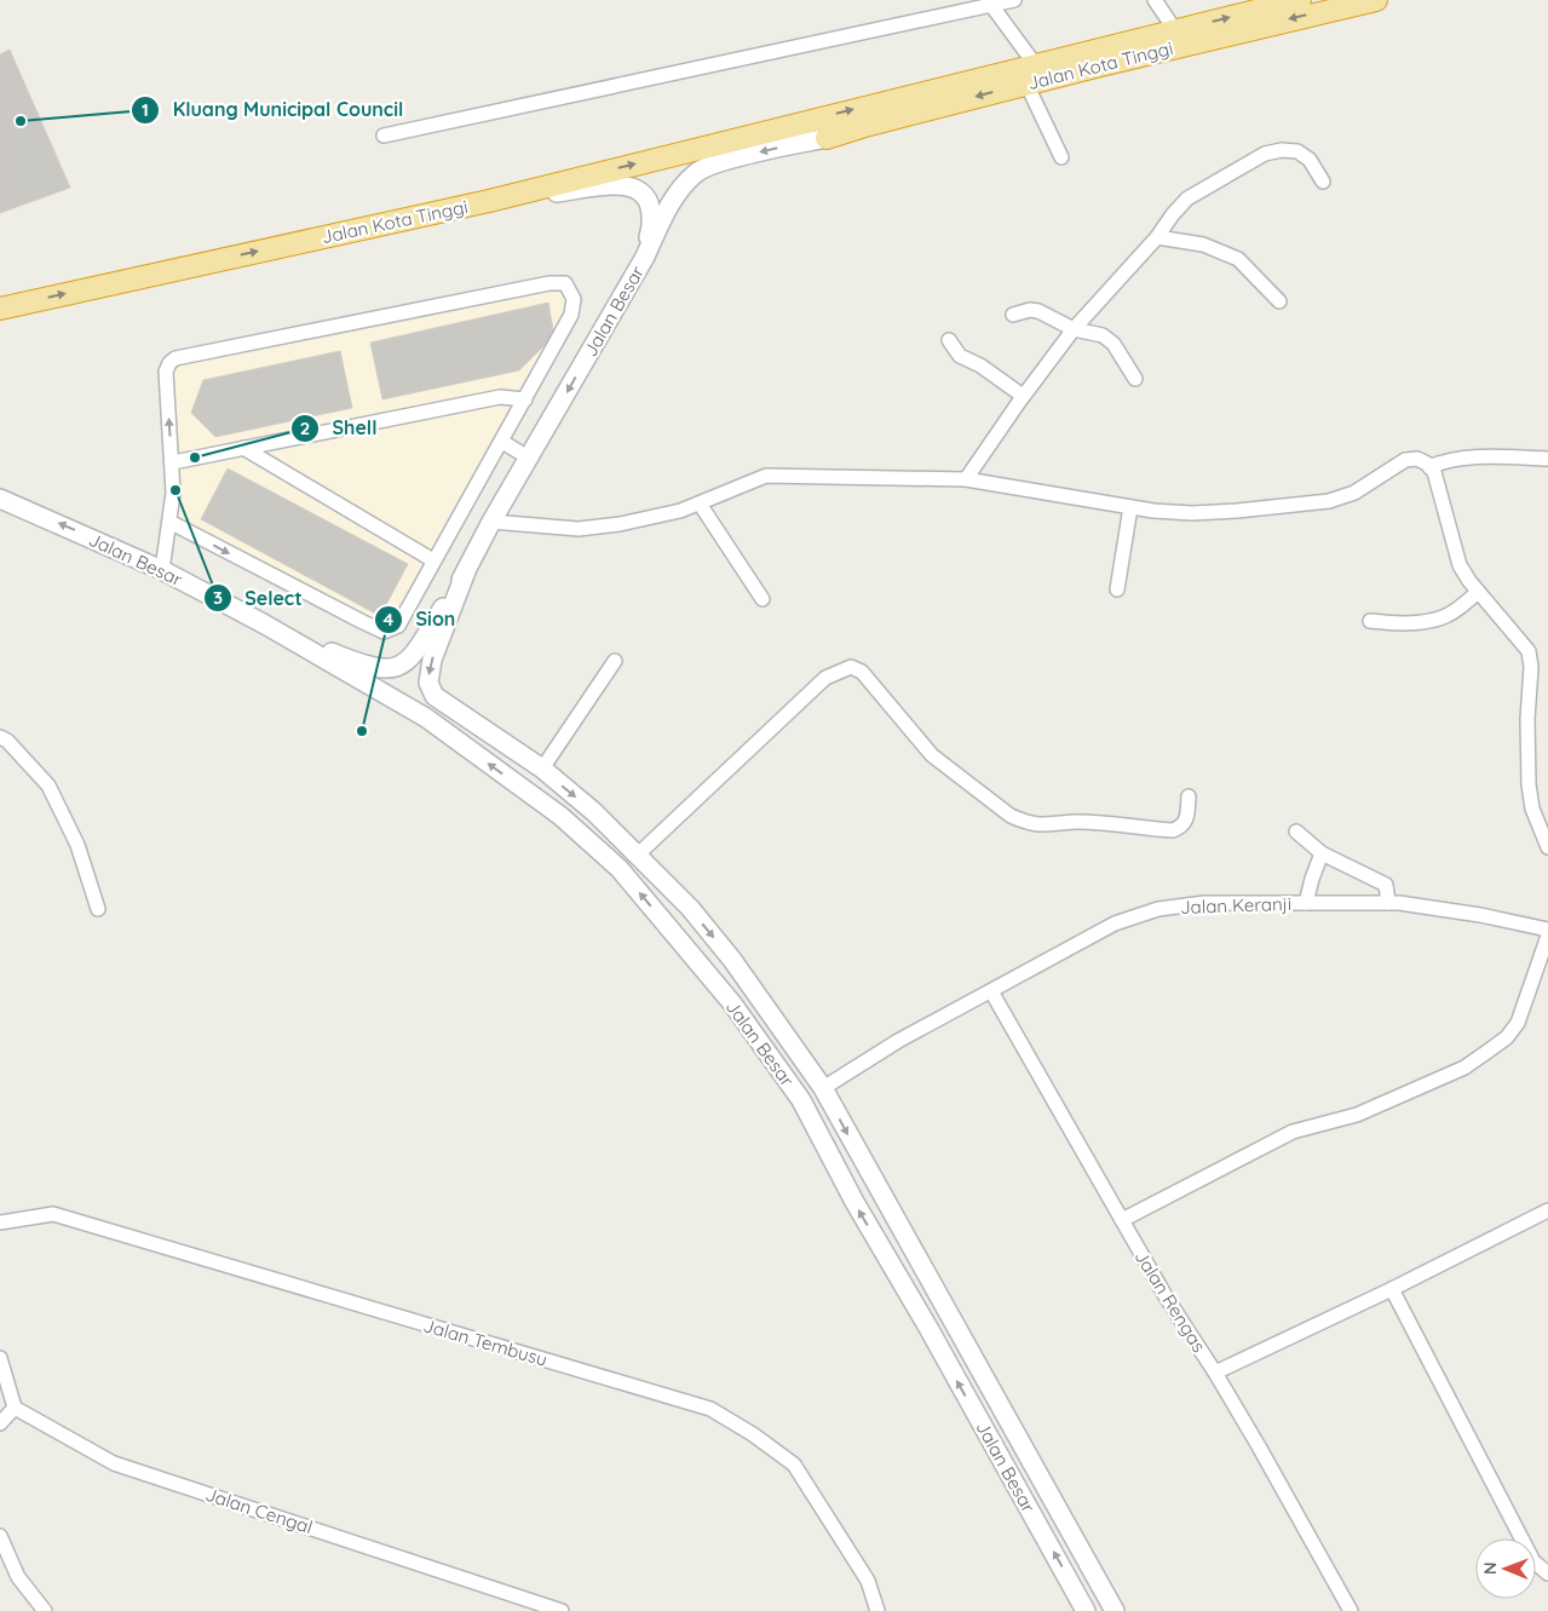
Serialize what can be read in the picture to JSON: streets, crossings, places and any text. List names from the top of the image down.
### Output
{
  "streets": {
    "highway": ["Jalan Kota Tinggi"],
    "main road": ["Jalan Besar"],
    "street": [
      "Jalan Keranji",
      "Jalan Rengas",
      "Jalan Tembusu",
      "Jalan Cengal"
    ]
  },
  "crossings": [
    ["Jalan Kota Tinggi", "Jalan Besar"],
    ["Jalan Besar", "Jalan Keranji"],
    ["Jalan Keranji", "Jalan Rengas"]
  ],
  "places": [
    "Kluang Municipal Council",
    "Shell",
    "Select",
    "Sion"
  ],
  "north": "left"
}
